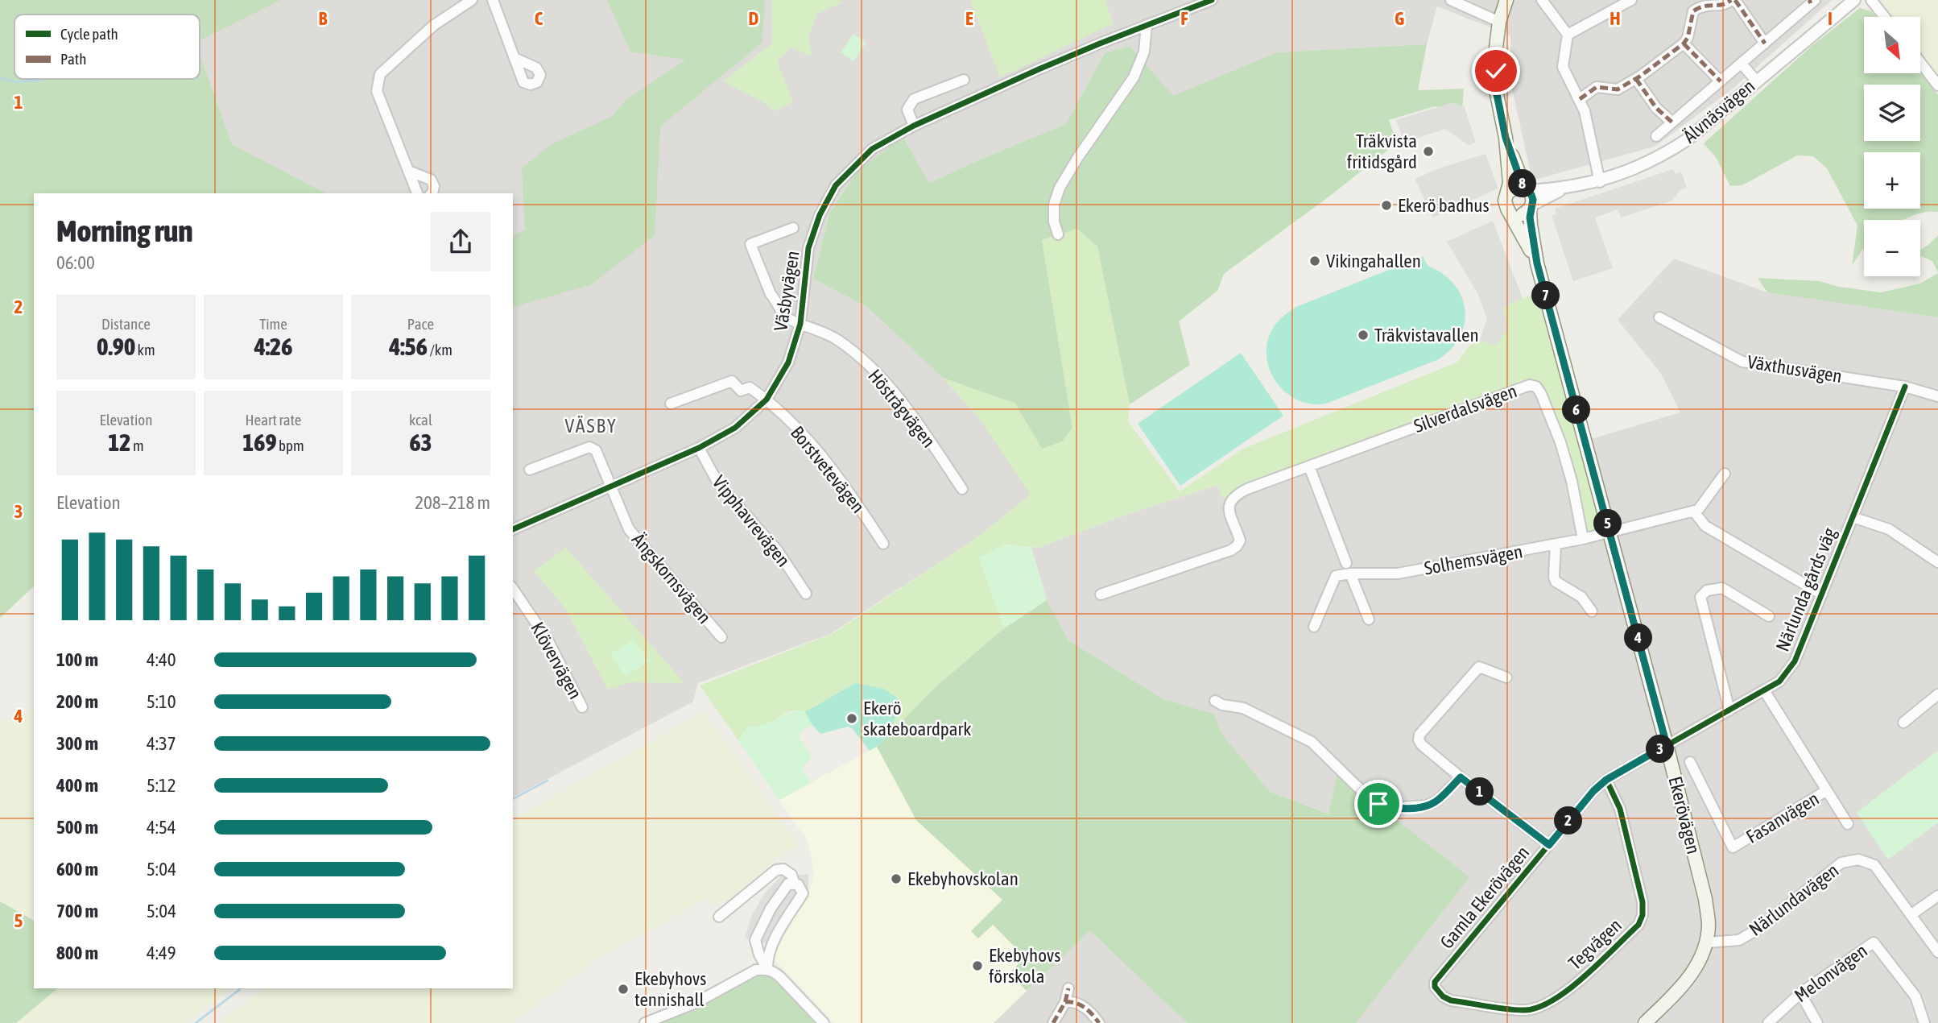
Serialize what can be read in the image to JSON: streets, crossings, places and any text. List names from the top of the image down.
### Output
{
  "streets": {
    "main road": ["Ekerövägen"],
    "street": [
      "Älvnäsvägen",
      "Väsbyvägen",
      "Växthusvägen",
      "Höstrågvägen",
      "Silverdalsvägen",
      "Borstvetevägen",
      "Vipphavrevägen",
      "Solhemsvägen",
      "Ängskornsvägen",
      "Närlunda gårds väg",
      "Klövervägen",
      "Fasanvägen",
      "Gamla Ekerövägen",
      "Närlundavägen",
      "Tegvägen",
      "Melonvägen"
    ]
  },
  "crossings": [
    ["Älvnäsvägen", "Ekerövägen"],
    ["Väsbyvägen", "Höstrågvägen"],
    ["Väsbyvägen", "Borstvetevägen"],
    ["Väsbyvägen", "Vipphavrevägen"],
    ["Väsbyvägen", "Ängskornsvägen"],
    ["Växthusvägen", "Närlunda gårds väg"],
    ["Silverdalsvägen", "Solhemsvägen"],
    ["Solhemsvägen", "Ekerövägen"],
    ["Närlunda gårds väg", "Ekerövägen"],
    ["Närlunda gårds väg", "Gamla Ekerövägen"],
    ["Ekerövägen", "Gamla Ekerövägen"],
    ["Ekerövägen", "Närlundavägen"],
    ["Gamla Ekerövägen", "Tegvägen"]
  ],
  "districts": ["VÄSBY"],
  "places": [
    "Träkvista fritidsgård",
    "Ekerö badhus",
    "Vikingahallen",
    "Träkvistavallen",
    "Ekerö skateboardpark",
    "Ekebyhovskolan",
    "Ekebyhovs förskola",
    "Ekebyhovs tennishall"
  ],
  "legend": ["Cycle path", "Path"],
  "north": "bottom right",
  "page": {
    "map_buttons": ["+", "−"],
    "pins": [
      "8",
      "7",
      "6",
      "5",
      "4",
      "3",
      "1",
      "2"
    ],
    "heading": ["Morning run", "06:00"],
    "stats": [
      ["Distance", "0.90 km"],
      ["Time", "4:26"],
      ["Pace", "4:56 /km"],
      ["Elevation", "12 m"],
      ["Heart rate", "169 bpm"],
      ["kcal", "63"]
    ],
    "chart": ["Elevation", "208–218 m"],
    "list": [
      {
        "name": "100 m",
        "note": "4:40"
      },
      {
        "name": "200 m",
        "note": "5:10"
      },
      {
        "name": "300 m",
        "note": "4:37"
      },
      {
        "name": "400 m",
        "note": "5:12"
      },
      {
        "name": "500 m",
        "note": "4:54"
      },
      {
        "name": "600 m",
        "note": "5:04"
      },
      {
        "name": "700 m",
        "note": "5:04"
      },
      {
        "name": "800 m",
        "note": "4:49"
      }
    ]
  },
  "grid": {
    "columns": [
      "B",
      "C",
      "D",
      "E",
      "F",
      "G",
      "H",
      "I"
    ],
    "rows": [
      "1",
      "2",
      "3",
      "4",
      "5"
    ]
  }
}
